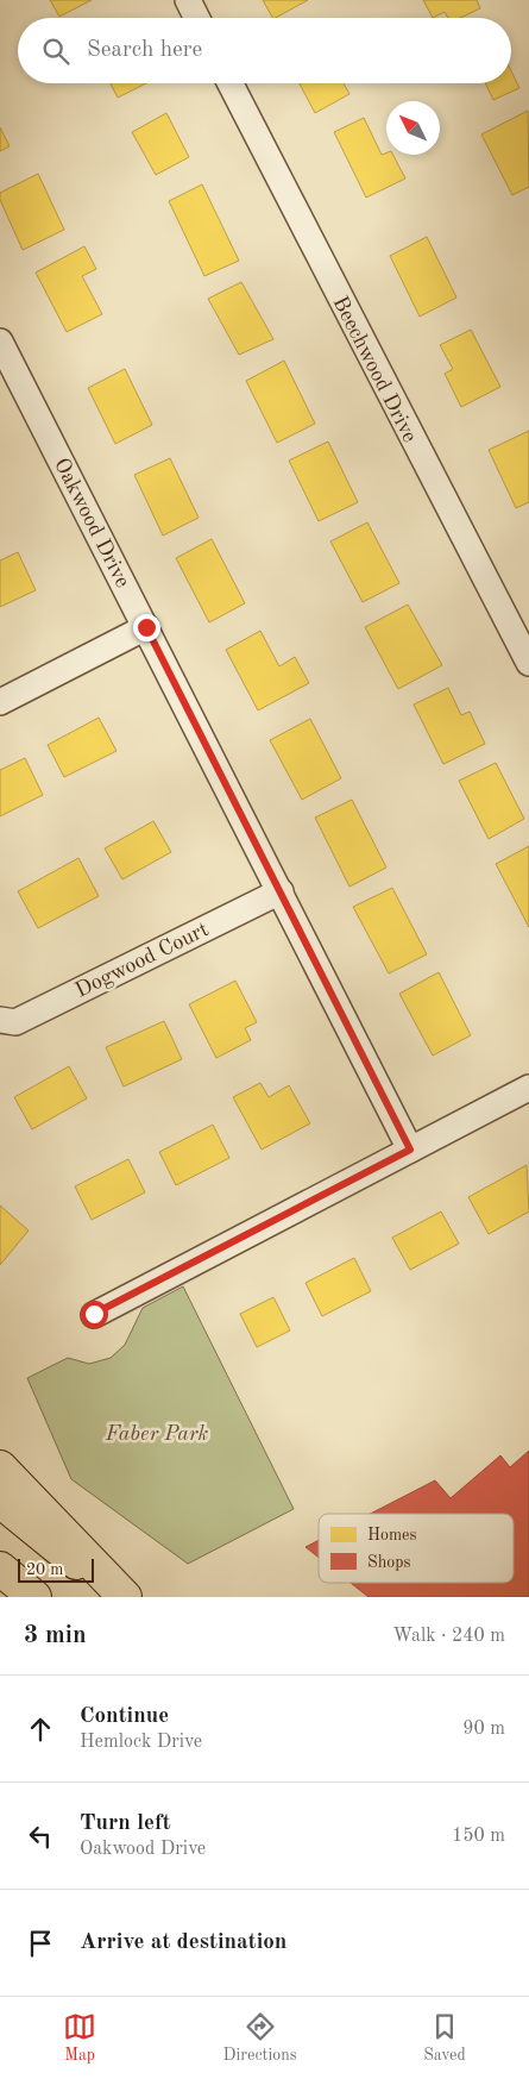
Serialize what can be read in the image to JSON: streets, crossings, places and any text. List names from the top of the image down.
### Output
{
  "streets": {
    "street": ["Beechwood Drive", "Oakwood Drive", "Dogwood Court"]
  },
  "crossings": [
    ["Oakwood Drive", "Dogwood Court"]
  ],
  "parks": ["Faber Park"],
  "legend": ["Homes", "Shops"],
  "scale_bar": "20 m",
  "north": "top left",
  "page": {
    "search": "Search here",
    "scale": "20 m",
    "heading": ["3 min", "Walk · 240 m"],
    "list": [
      ["Continue", "Hemlock Drive", "90 m"],
      ["Turn left", "Oakwood Drive", "150 m"],
      "Arrive at destination"
    ],
    "nav": ["Map", "Directions", "Saved"]
  }
}
